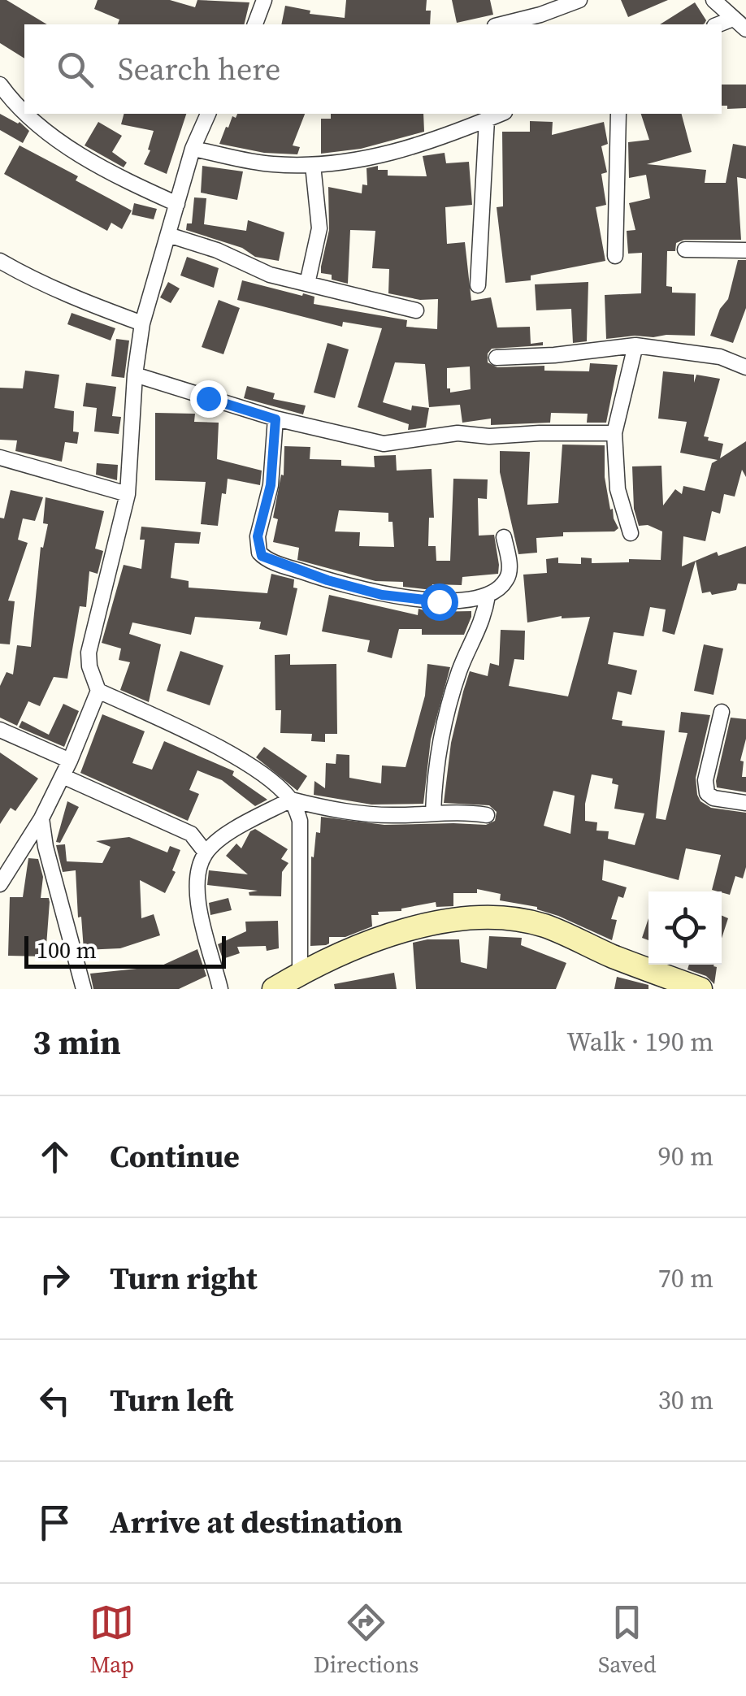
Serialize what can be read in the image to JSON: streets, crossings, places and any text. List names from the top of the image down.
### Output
{
  "scale_bar": "100 m",
  "page": {
    "search": "Search here",
    "scale": "100 m",
    "heading": ["3 min", "Walk · 190 m"],
    "list": [
      ["Continue", "90 m"],
      ["Turn right", "70 m"],
      ["Turn left", "30 m"],
      "Arrive at destination"
    ],
    "nav": ["Map", "Directions", "Saved"]
  }
}
